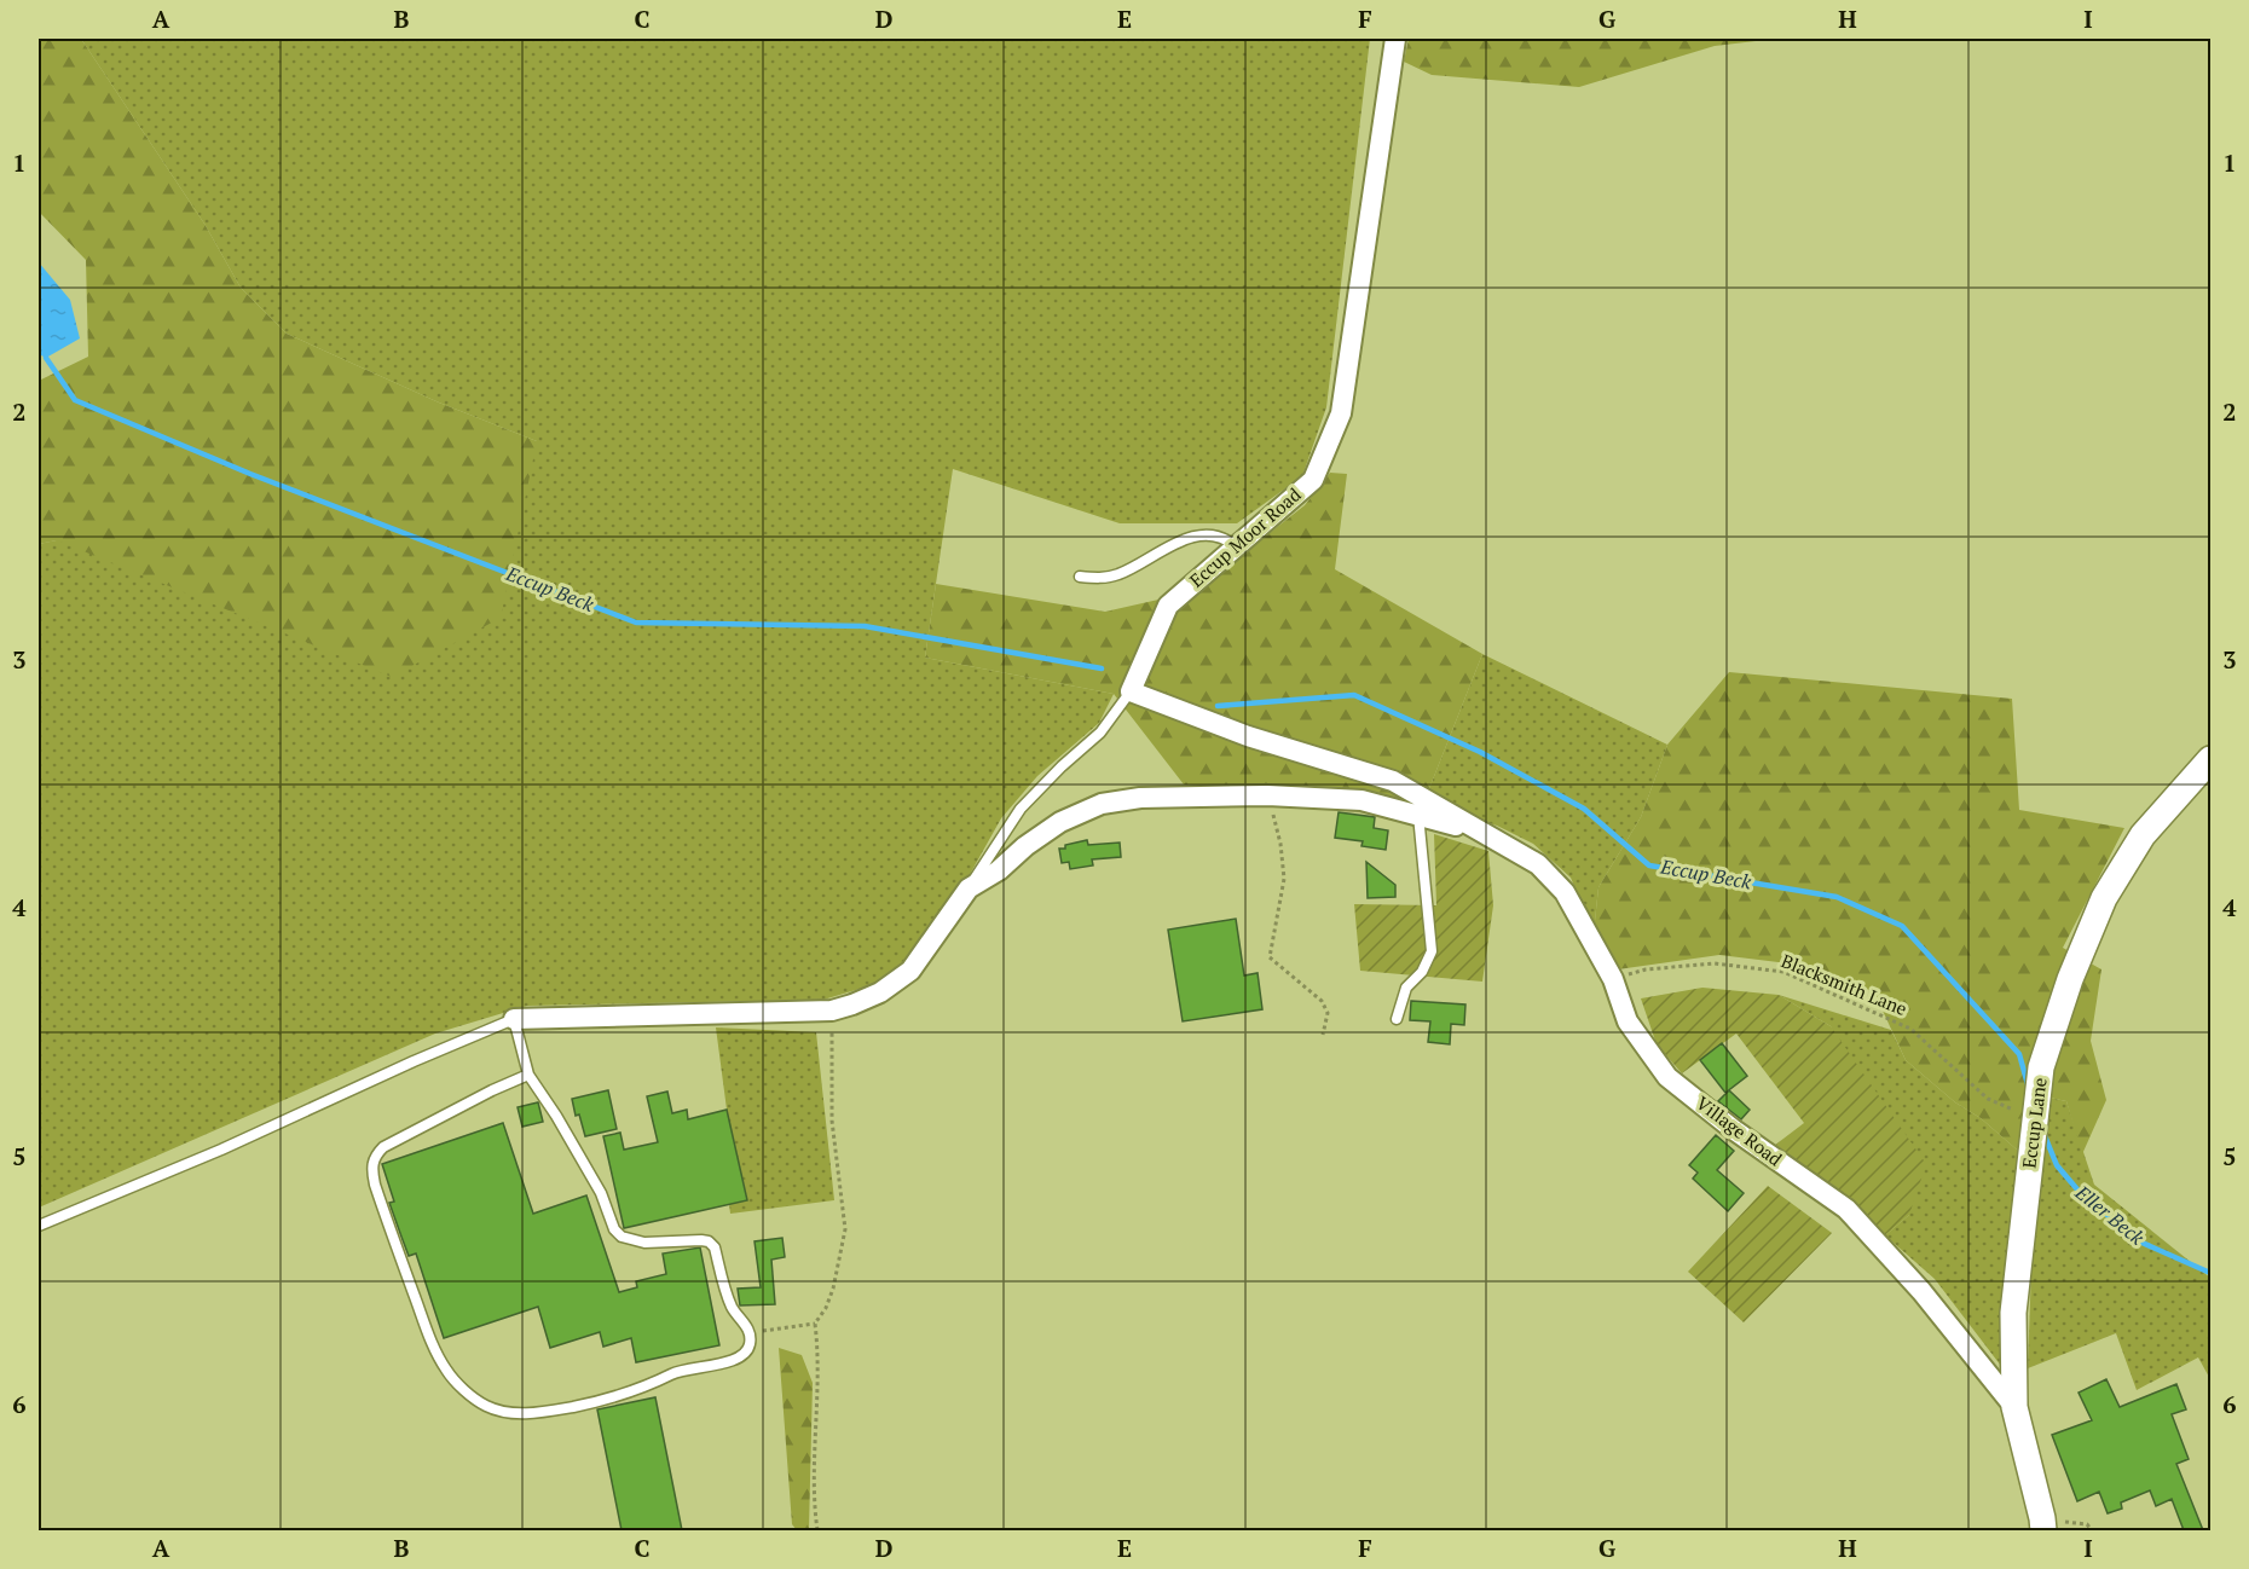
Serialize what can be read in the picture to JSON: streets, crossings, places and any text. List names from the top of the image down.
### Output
{
  "streets": {
    "street": ["Eccup Moor Road", "Eccup Lane", "Village Road"],
    "path": ["Blacksmith Lane"]
  },
  "crossings": [
    ["Blacksmith Lane", "Eccup Lane"],
    ["Blacksmith Lane", "Village Road"],
    ["Eccup Lane", "Village Road"]
  ],
  "water": ["Eccup Beck", "Eller Beck"],
  "grid": {
    "columns": [
      "A",
      "B",
      "C",
      "D",
      "E",
      "F",
      "G",
      "H",
      "I"
    ],
    "rows": [
      "1",
      "2",
      "3",
      "4",
      "5",
      "6"
    ]
  }
}
